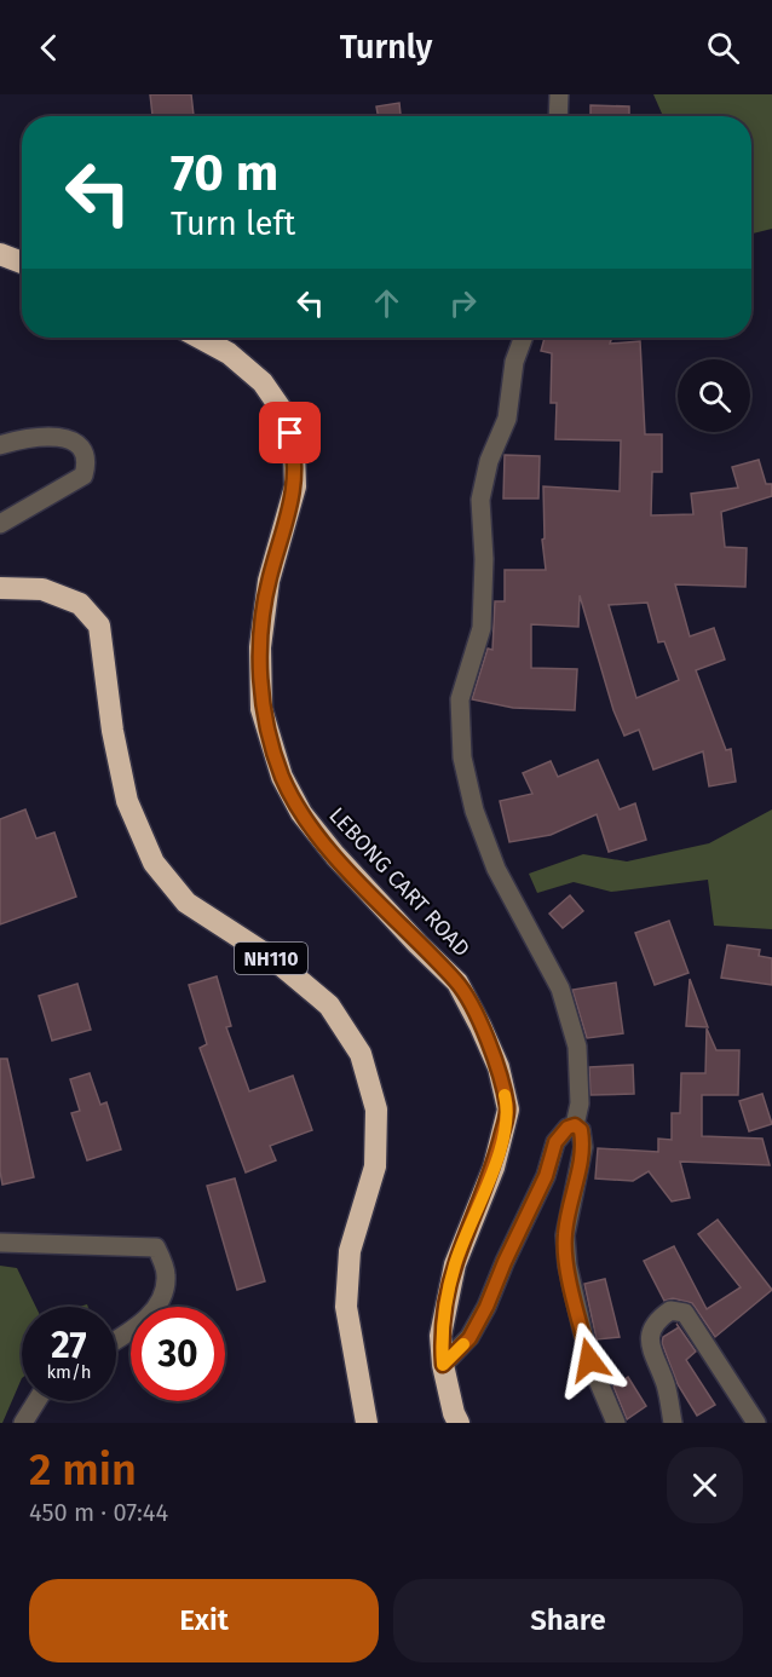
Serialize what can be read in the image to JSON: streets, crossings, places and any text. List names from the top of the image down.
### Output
{
  "streets": {
    "highway": ["LEBONG CART ROAD", "NH110"]
  },
  "page": {
    "header": "Turnly",
    "turn": ["70 m", "Turn left"],
    "speed": "27 km/h",
    "limit": "30",
    "heading": ["2 min", "450 m · 07:44"],
    "buttons": ["Exit", "Share"]
  }
}
